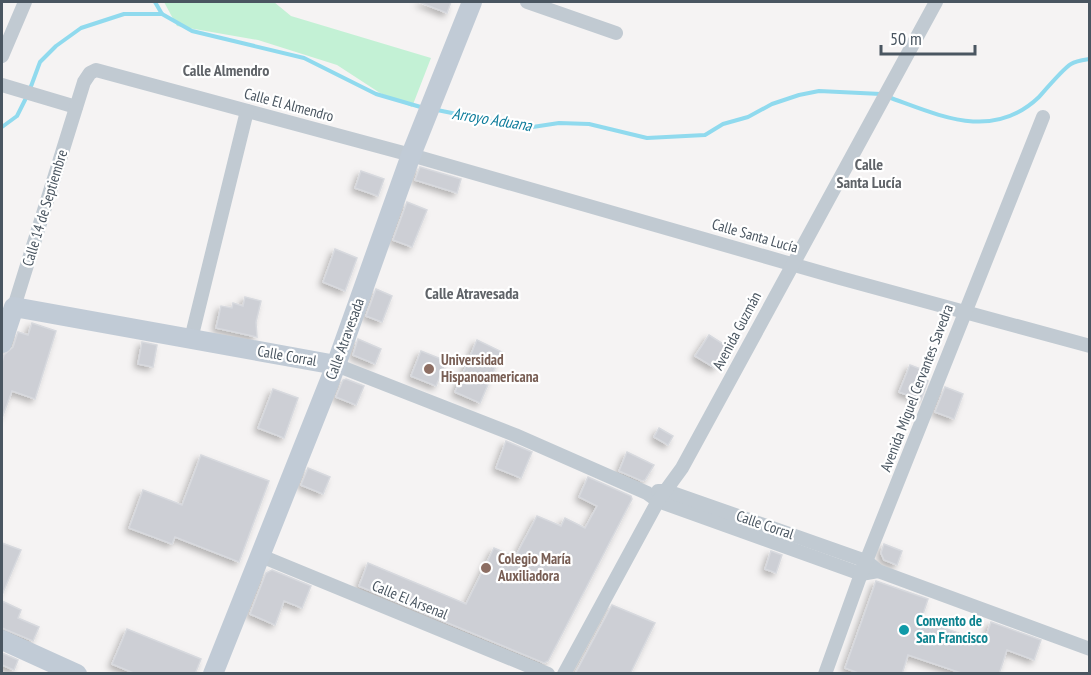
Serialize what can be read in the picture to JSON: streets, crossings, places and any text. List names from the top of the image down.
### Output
{
  "streets": {
    "street": [
      "Calle El Almendro",
      "Calle 14 de Septiembre",
      "Calle Santa Lucía",
      "Avenida Guzmán",
      "Calle Atravesada",
      "Calle Corral",
      "Avenida Miguel Cervantes Savedra",
      "Calle El Arsenal"
    ]
  },
  "crossings": [
    ["Calle El Almendro", "Calle 14 de Septiembre"],
    ["Calle El Almendro", "Calle Santa Lucía"],
    ["Calle El Almendro", "Calle Atravesada"],
    ["Calle 14 de Septiembre", "Calle Corral"],
    ["Calle Santa Lucía", "Avenida Guzmán"],
    ["Calle Santa Lucía", "Calle Atravesada"],
    ["Calle Santa Lucía", "Avenida Miguel Cervantes Savedra"],
    ["Avenida Guzmán", "Calle Corral"],
    ["Calle Atravesada", "Calle Corral"],
    ["Calle Atravesada", "Calle El Arsenal"],
    ["Calle Corral", "Avenida Miguel Cervantes Savedra"]
  ],
  "districts": ["Calle Almendro", "Calle Santa Lucía", "Calle Atravesada"],
  "water": ["Arroyo Aduana"],
  "places": ["Universidad Hispanoamericana", "Colegio María Auxiliadora", "Convento de San Francisco"],
  "scale_bar": "50 m"
}
